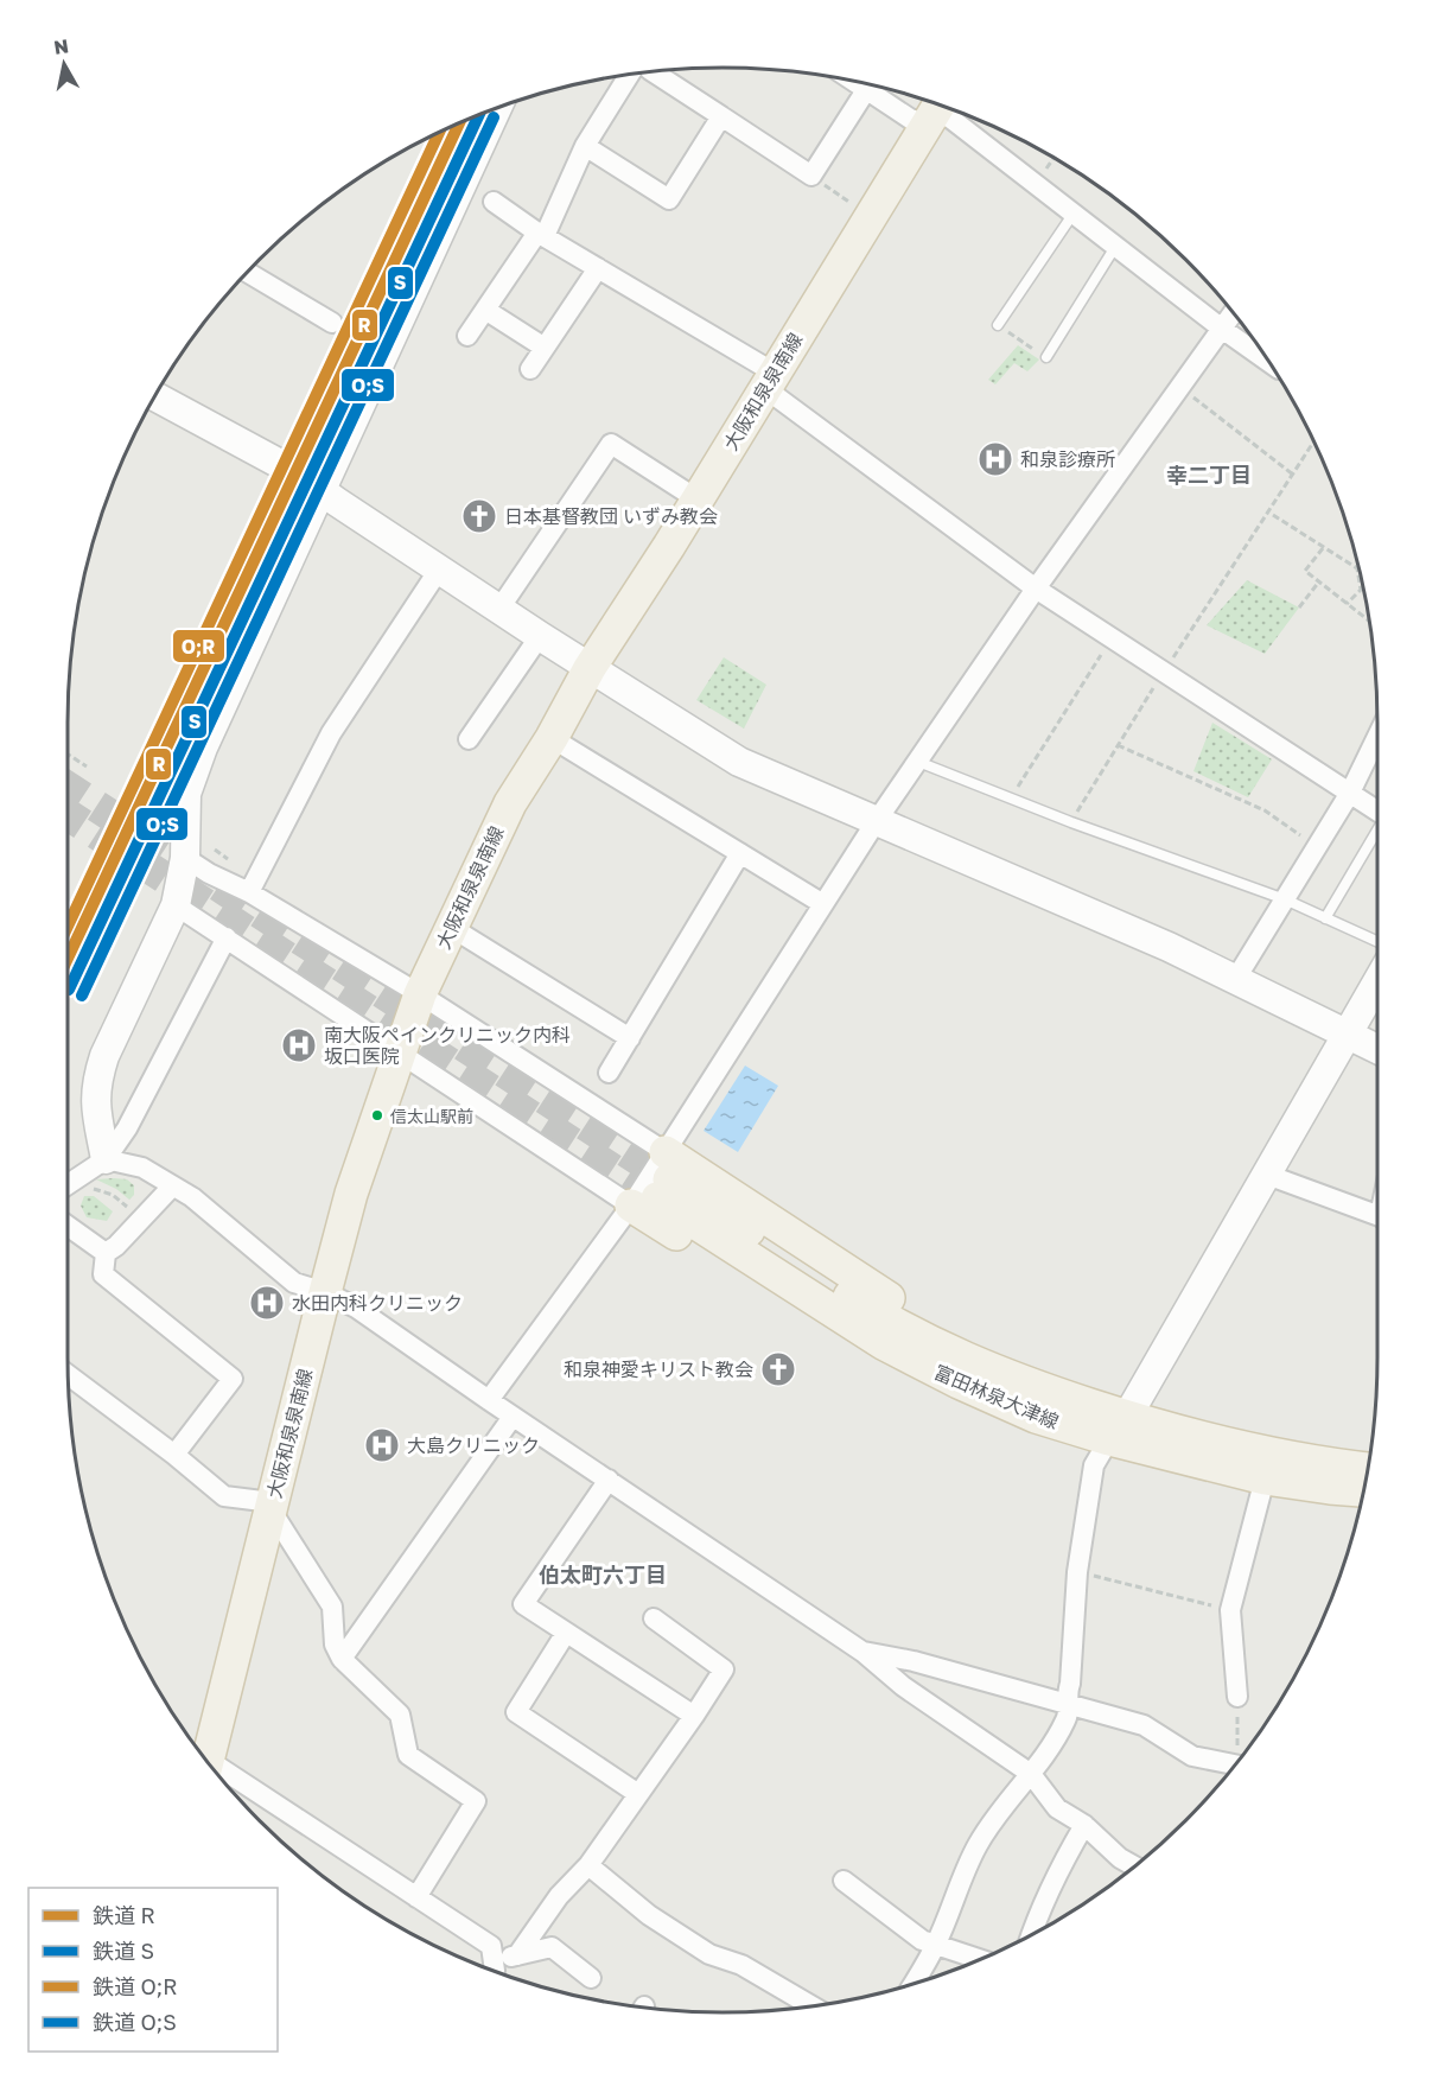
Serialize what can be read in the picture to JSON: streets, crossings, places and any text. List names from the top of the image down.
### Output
{
  "streets": {
    "main road": ["大阪和泉泉南線", "富田林泉大津線"]
  },
  "districts": ["幸二丁目", "伯太町六丁目"],
  "places": {
    "hospital": [
      "和泉診療所",
      "南大阪ペインクリニック内科 坂口医院",
      "水田内科クリニック",
      "大島クリニック"
    ],
    "church": ["日本基督教団 いずみ教会", "和泉神愛キリスト教会"],
    "other": ["信太山駅前"]
  },
  "lines": [
    "rail line S",
    "rail line O;S",
    "rail line R",
    "rail line O;R"
  ],
  "legend": [
    "鉄道 R",
    "鉄道 S",
    "鉄道 O;R",
    "鉄道 O;S"
  ],
  "north": "top"
}
